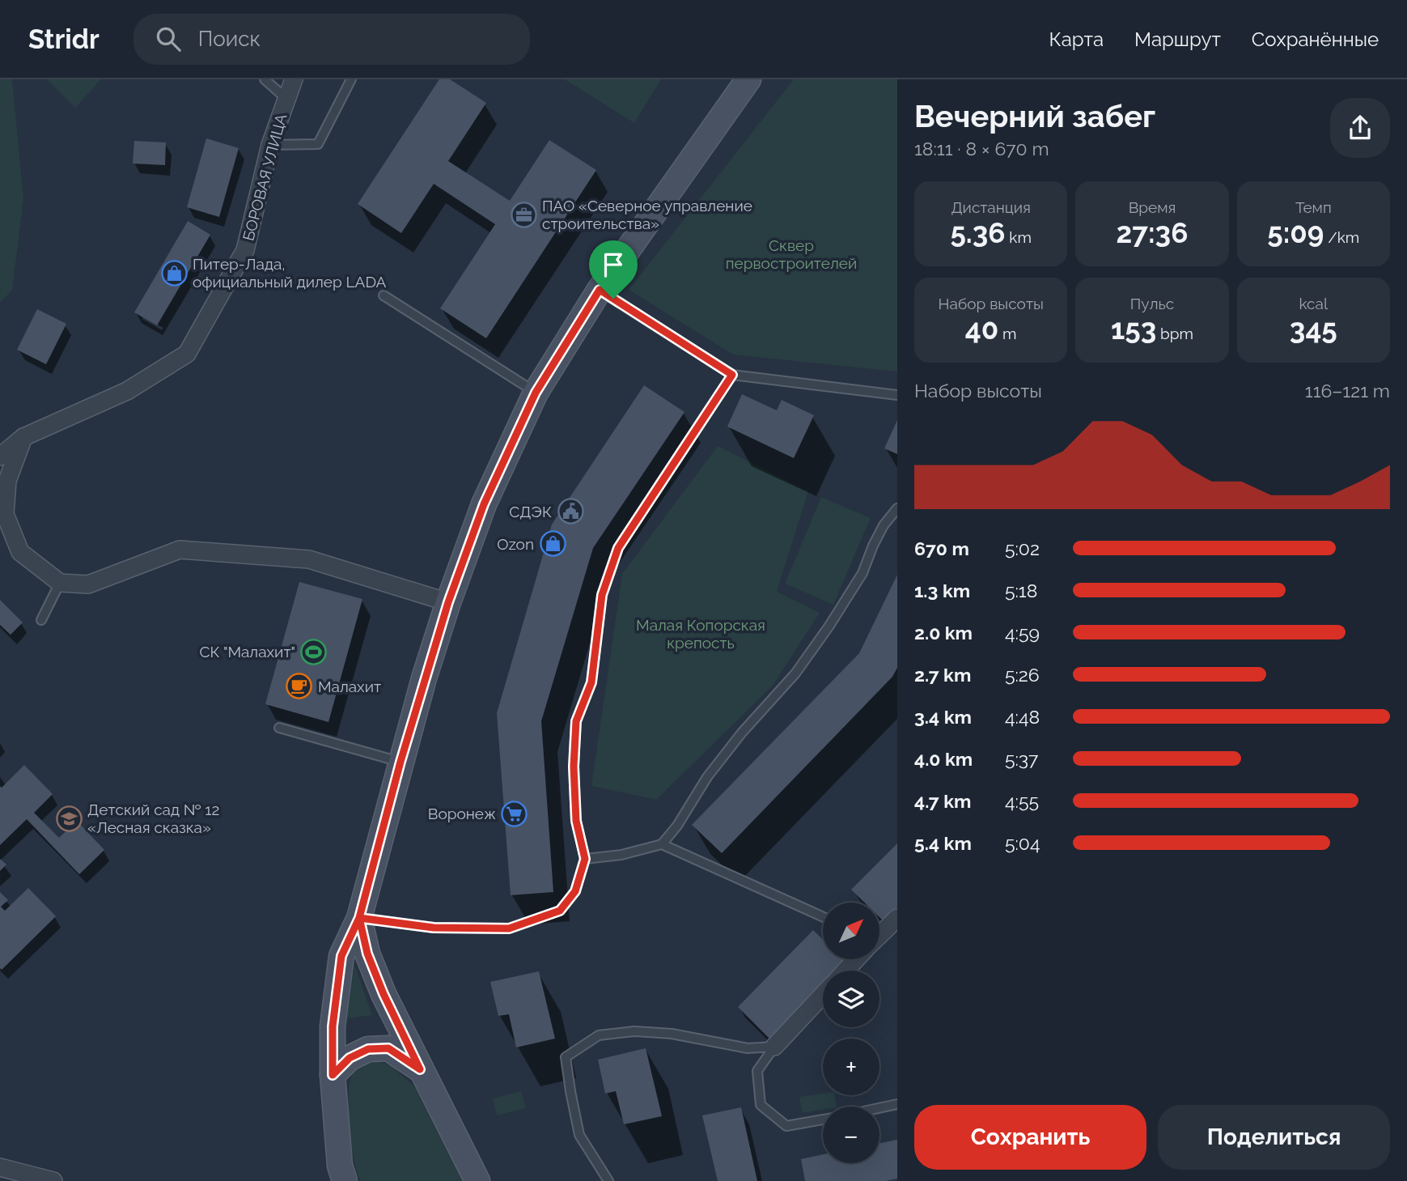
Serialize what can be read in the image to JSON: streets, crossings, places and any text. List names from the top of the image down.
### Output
{
  "streets": {
    "street": ["БОРОВАЯ УЛИЦА"]
  },
  "parks": ["Сквер первостроителей", "Малая Копорская крепость"],
  "places": {
    "office": ["ПАО «Северное управление строительства»"],
    "shop": ["Питер-Лада, официальный дилер LADA", "Ozon"],
    "public building": ["СДЭК"],
    "sports": ["СК \"Малахит\""],
    "cafe": ["Малахит"],
    "supermarket": ["Воронеж"],
    "school or university": ["Детский сад № 12 «Лесная сказка»"]
  },
  "north": "top right",
  "page": {
    "header": "Stridr",
    "search": "Поиск",
    "nav": ["Карта", "Маршрут", "Сохранённые"],
    "heading": ["Вечерний забег", "18:11 · 8 × 670 m"],
    "stats": [
      ["Дистанция", "5.36 km"],
      ["Время", "27:36"],
      ["Темп", "5:09 /km"],
      ["Набор высоты", "40 m"],
      ["Пульс", "153 bpm"],
      ["kcal", "345"]
    ],
    "chart": ["Набор высоты", "116–121 m"],
    "list": [
      {
        "name": "670 m",
        "note": "5:02"
      },
      {
        "name": "1.3 km",
        "note": "5:18"
      },
      {
        "name": "2.0 km",
        "note": "4:59"
      },
      {
        "name": "2.7 km",
        "note": "5:26"
      },
      {
        "name": "3.4 km",
        "note": "4:48"
      },
      {
        "name": "4.0 km",
        "note": "5:37"
      },
      {
        "name": "4.7 km",
        "note": "4:55"
      },
      {
        "name": "5.4 km",
        "note": "5:04"
      }
    ],
    "map_buttons": ["+", "−"],
    "buttons": ["Сохранить", "Поделиться"]
  }
}
